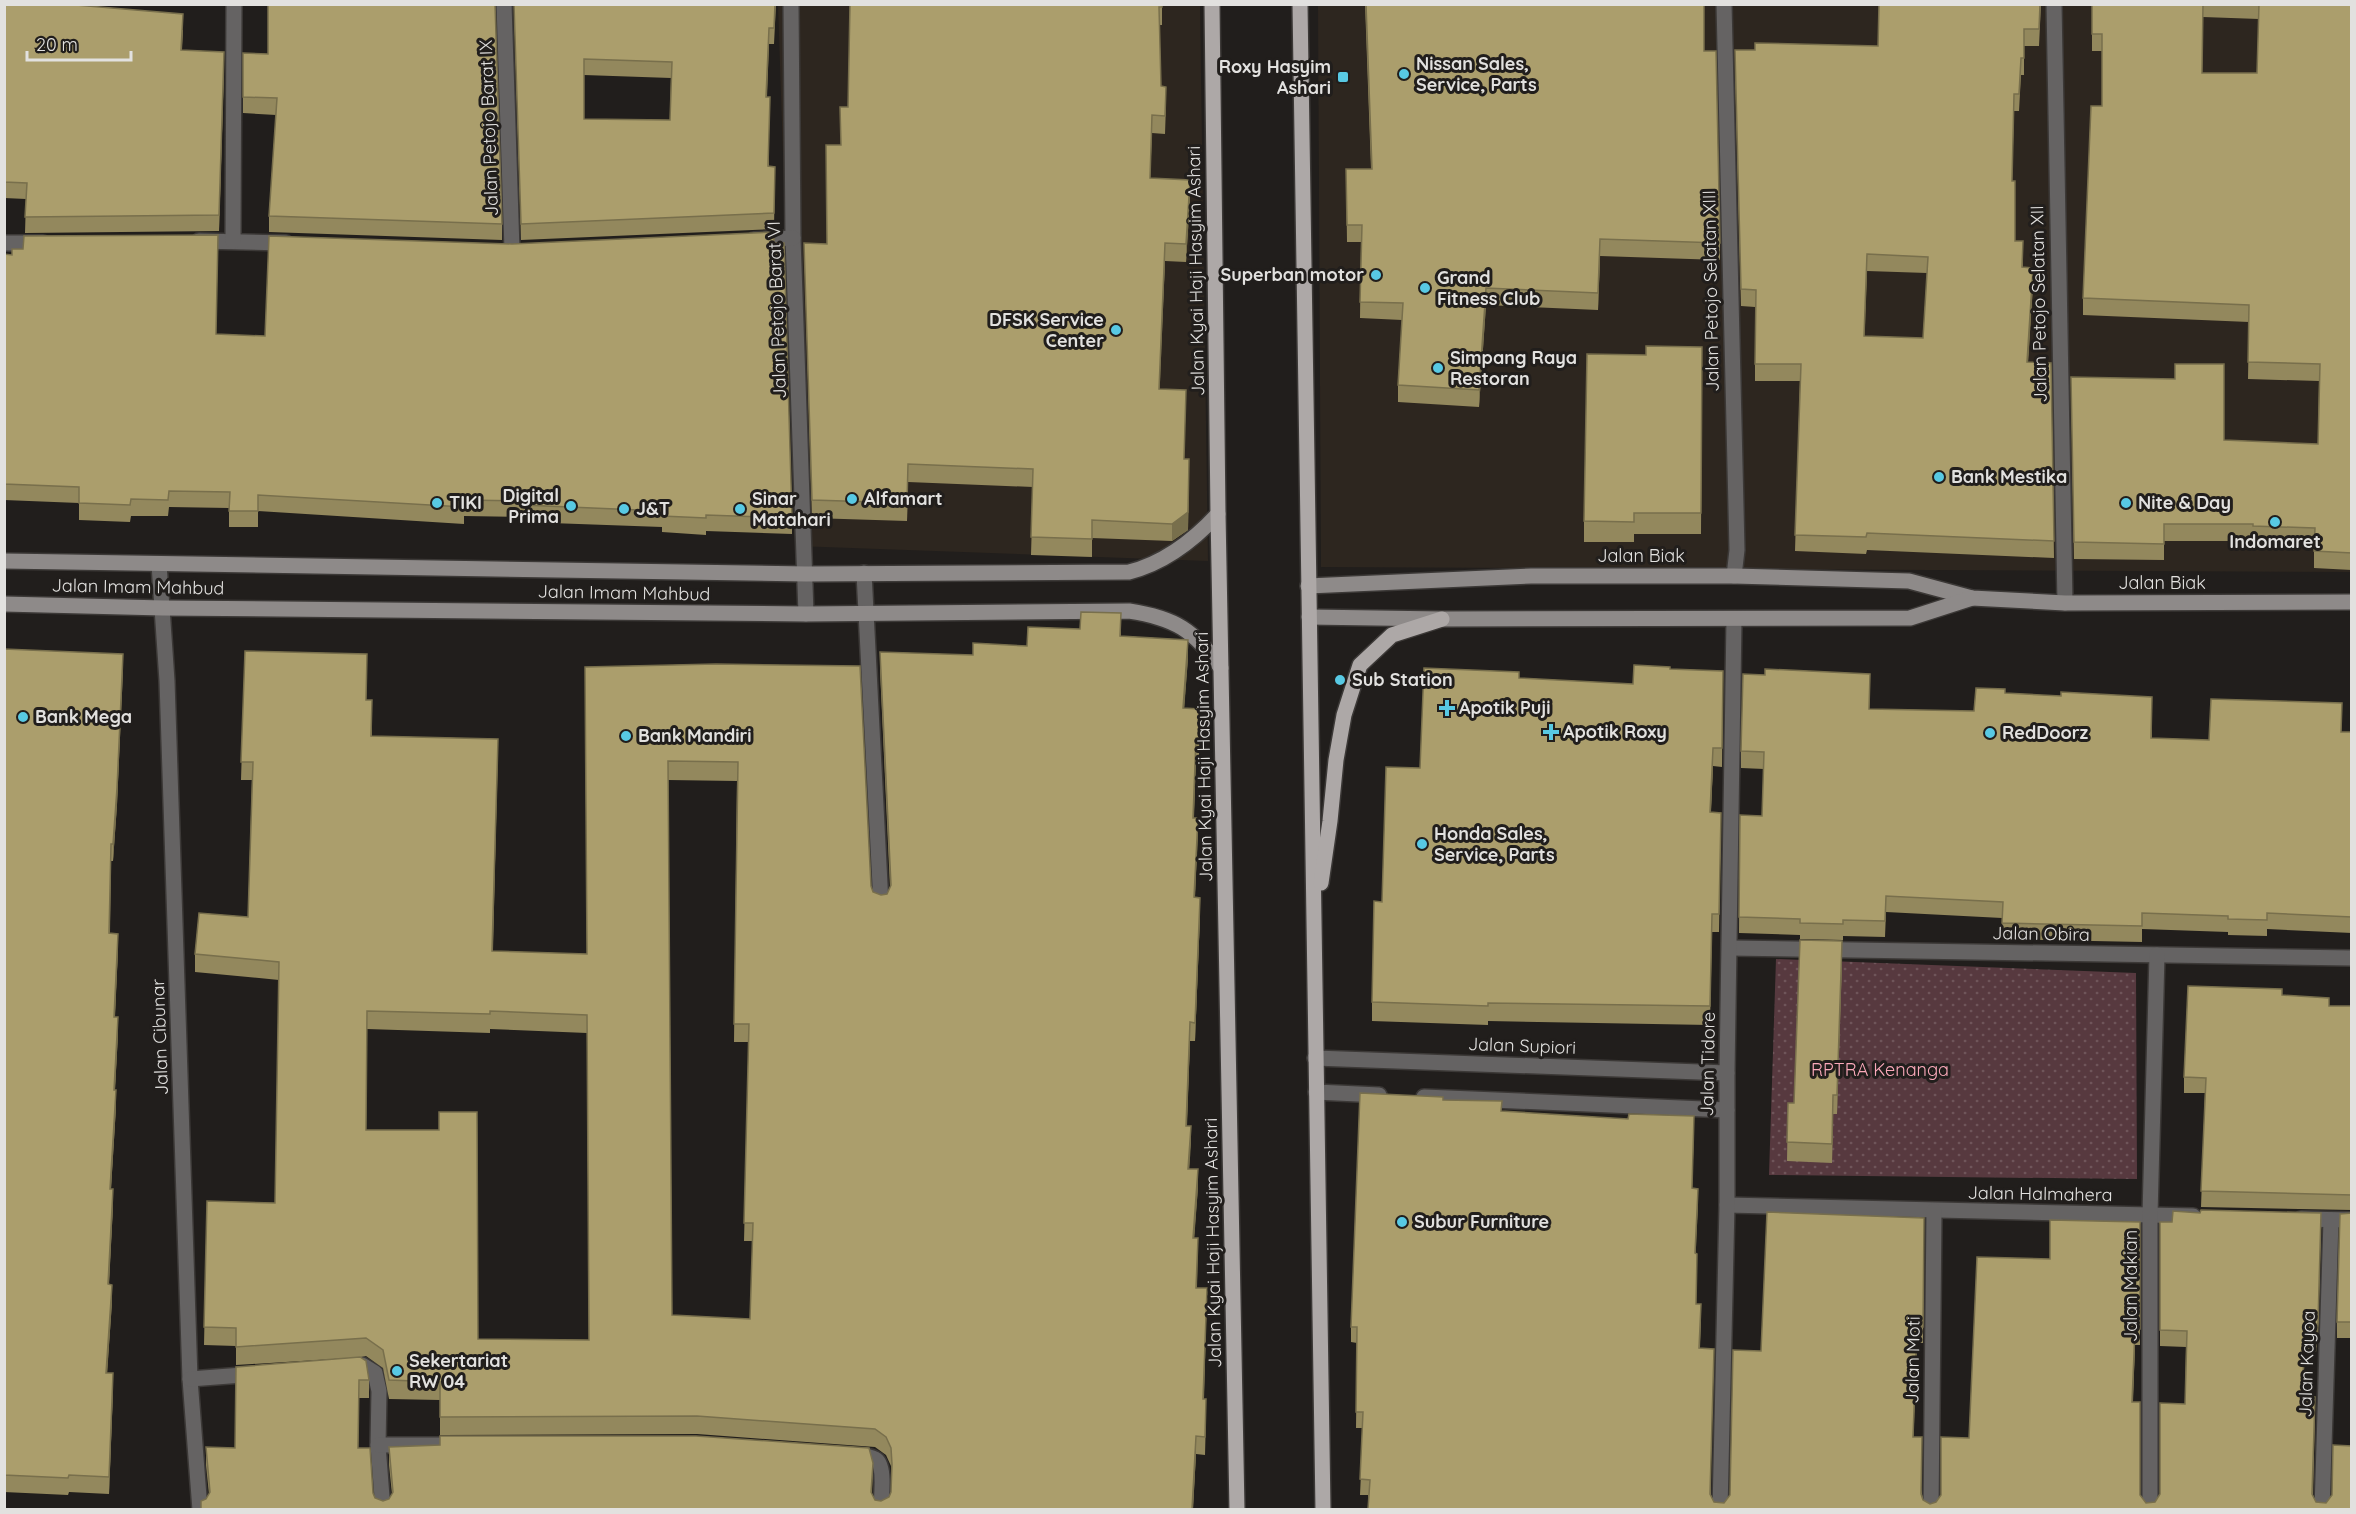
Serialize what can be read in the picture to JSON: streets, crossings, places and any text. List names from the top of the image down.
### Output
{
  "streets": {
    "main road": ["Jalan Kyai Haji Hasyim Ashari", "Jalan Biak", "Jalan Imam Mahbud"],
    "street": [
      "Jalan Petojo Barat IX",
      "Jalan Petojo Selatan XIII",
      "Jalan Petojo Selatan XII",
      "Jalan Petojo Barat VI",
      "Jalan Obira",
      "Jalan Cibunar",
      "Jalan Supiori",
      "Jalan Tidore",
      "Jalan Halmahera",
      "Jalan Makian",
      "Jalan Moti",
      "Jalan Kayoa"
    ]
  },
  "crossings": [
    ["Jalan Kyai Haji Hasyim Ashari", "Jalan Imam Mahbud"],
    ["Jalan Petojo Selatan XIII", "Jalan Biak"],
    ["Jalan Petojo Selatan XII", "Jalan Biak"],
    ["Jalan Petojo Barat VI", "Jalan Imam Mahbud"],
    ["Jalan Biak", "Jalan Tidore"],
    ["Jalan Imam Mahbud", "Jalan Cibunar"],
    ["Jalan Obira", "Jalan Tidore"],
    ["Jalan Obira", "Jalan Makian"],
    ["Jalan Supiori", "Jalan Tidore"],
    ["Jalan Tidore", "Jalan Halmahera"],
    ["Jalan Halmahera", "Jalan Makian"],
    ["Jalan Halmahera", "Jalan Moti"]
  ],
  "parks": ["RPTRA Kenanga"],
  "places": {
    "other": [
      "Nissan Sales, Service, Parts",
      "Superban motor",
      "Grand Fitness Club",
      "DFSK Service Center",
      "Simpang Raya Restoran",
      "Bank Mestika",
      "Alfamart",
      "TIKI",
      "Nite & Day",
      "Digital Prima",
      "J&T",
      "Sinar Matahari",
      "Indomaret",
      "Sub Station",
      "Bank Mega",
      "RedDoorz",
      "Bank Mandiri",
      "Honda Sales, Service, Parts",
      "Subur Furniture",
      "Sekertariat RW 04"
    ],
    "transit": ["Roxy Hasyim Ashari"],
    "health": ["Apotik Puji", "Apotik Roxy"]
  },
  "scale_bar": "20 m"
}
